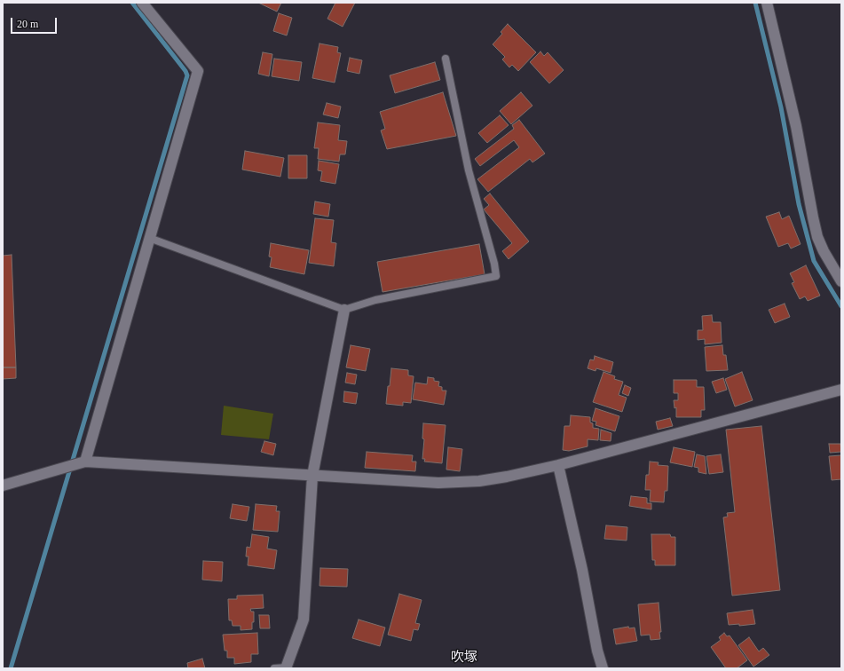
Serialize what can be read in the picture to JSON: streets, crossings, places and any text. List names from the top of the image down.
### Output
{
  "districts": ["吹塚"],
  "scale_bar": "20 m"
}
